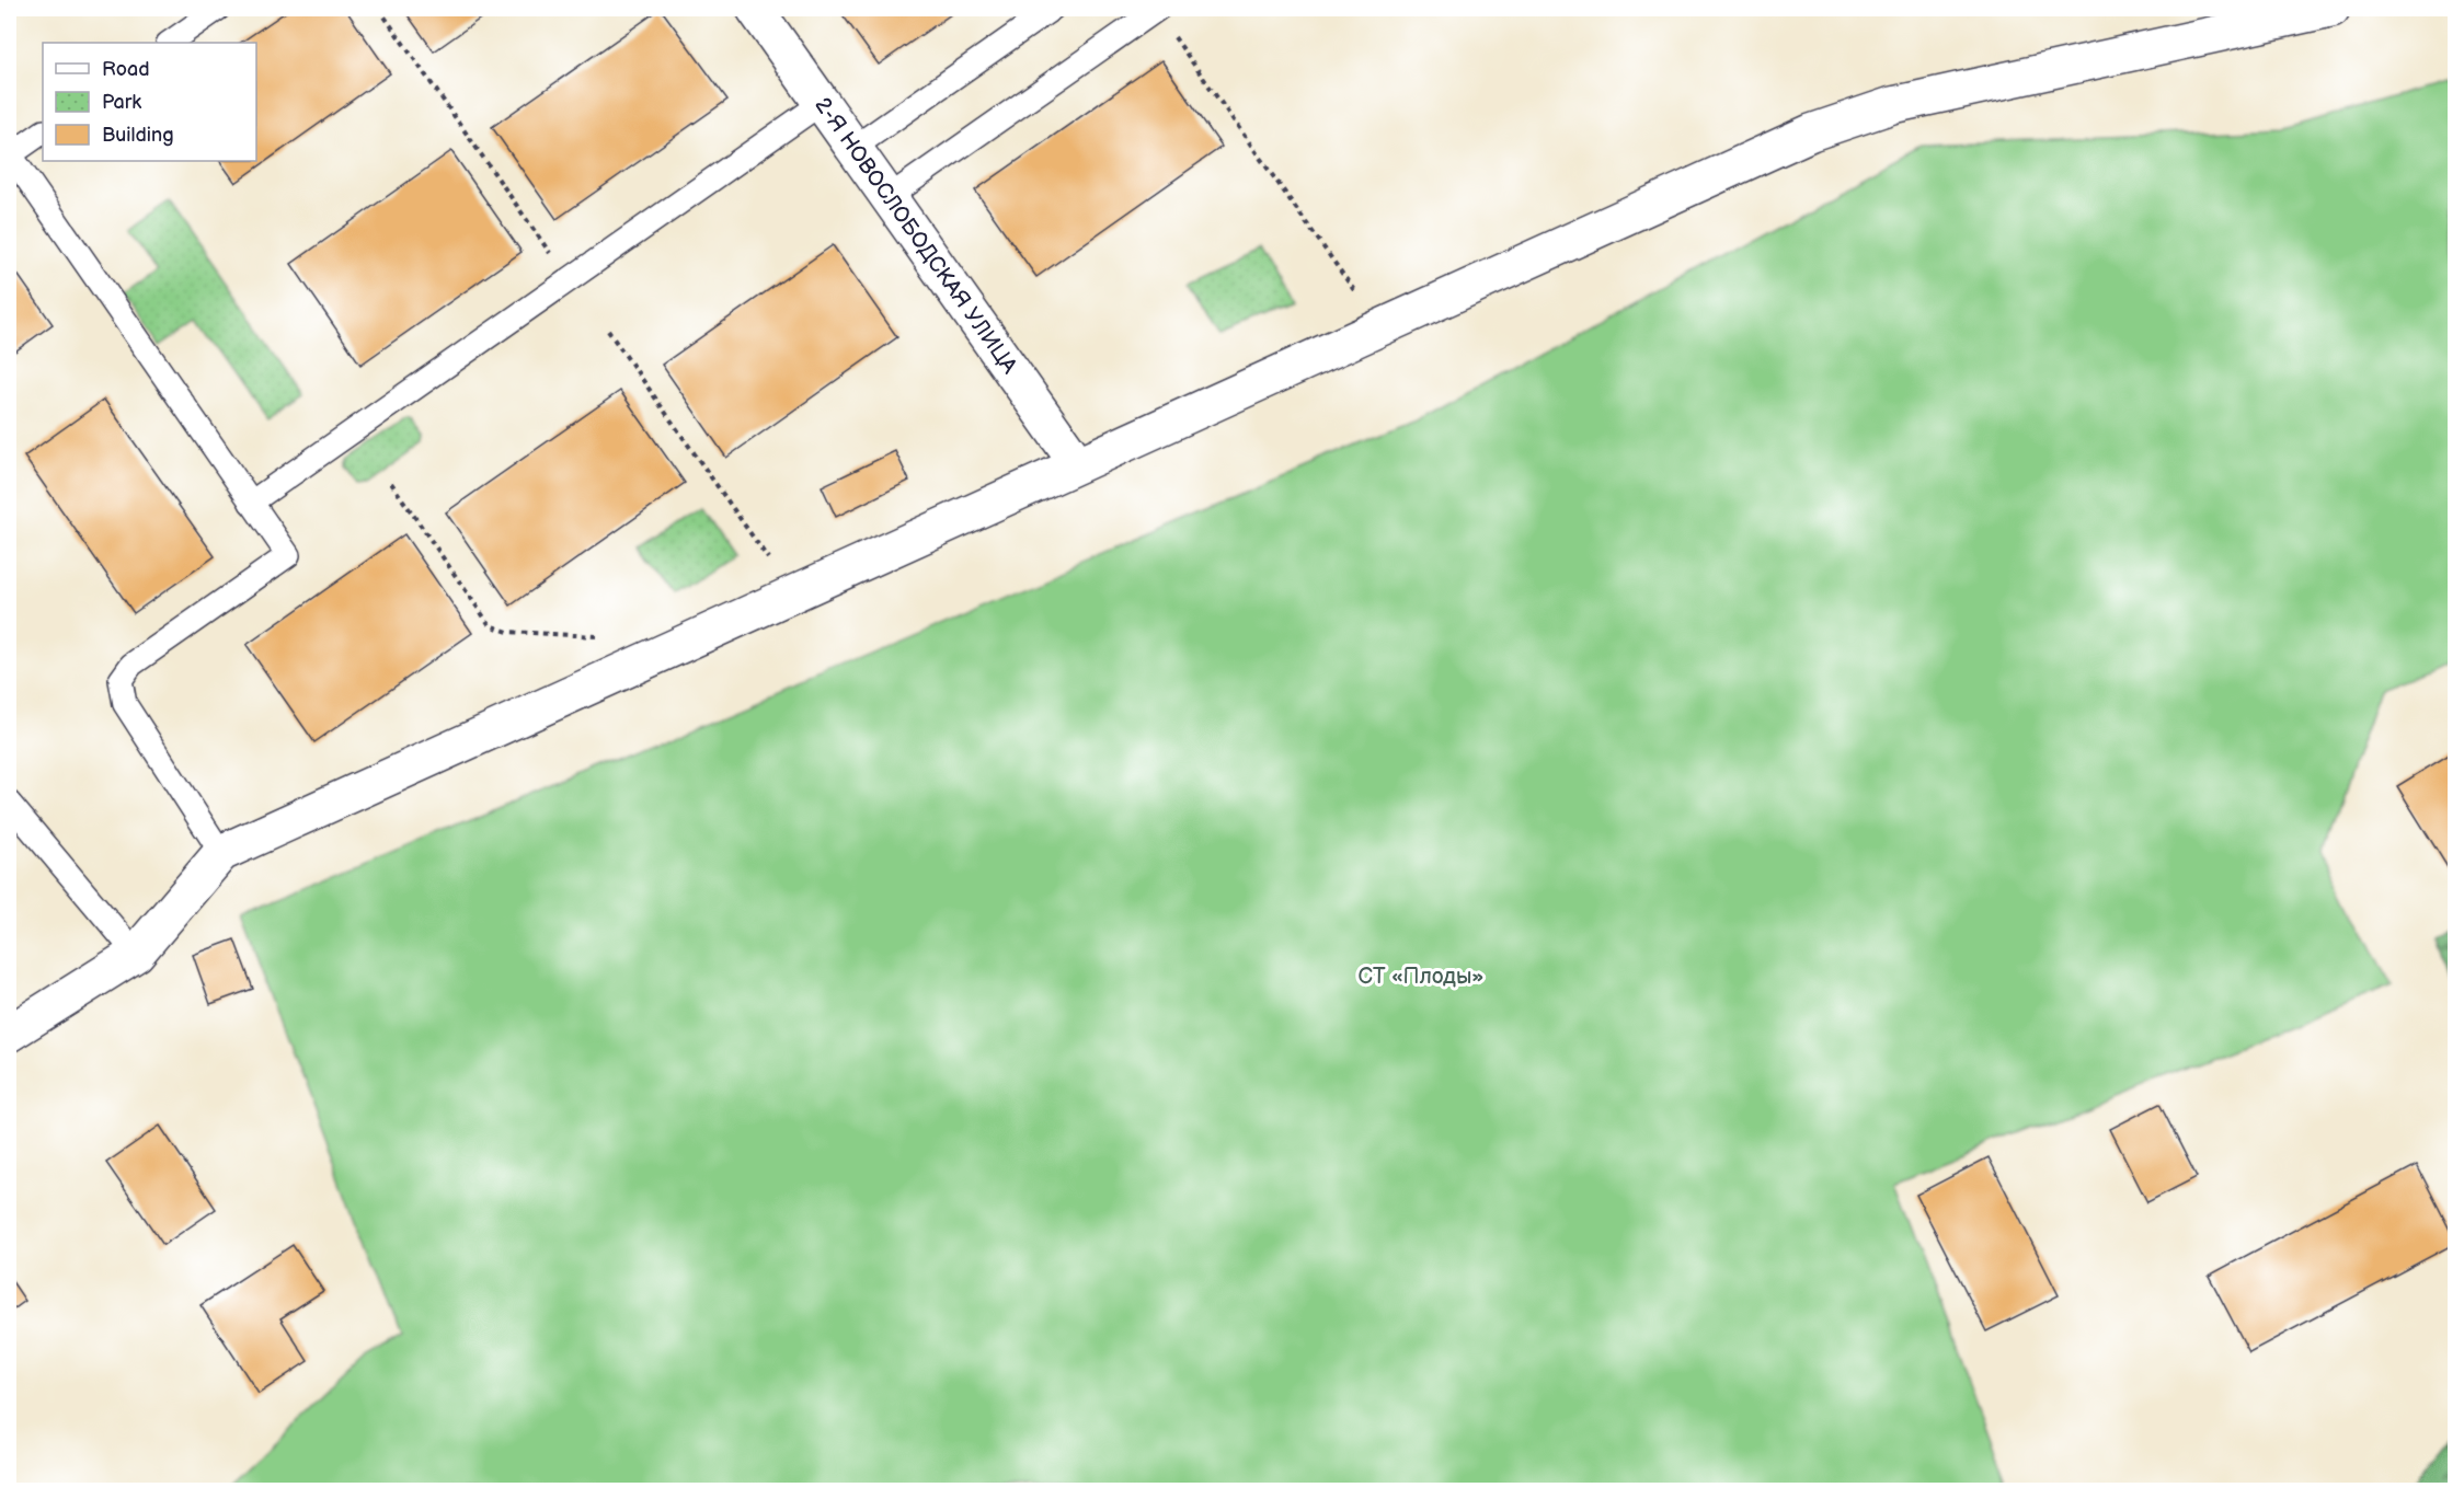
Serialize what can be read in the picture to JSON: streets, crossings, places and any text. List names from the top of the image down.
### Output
{
  "streets": {
    "street": ["2-Я НОВОСЛОБОДСКАЯ УЛИЦА"]
  },
  "parks": ["СТ «Плоды»"],
  "legend": ["Road", "Park", "Building"]
}
